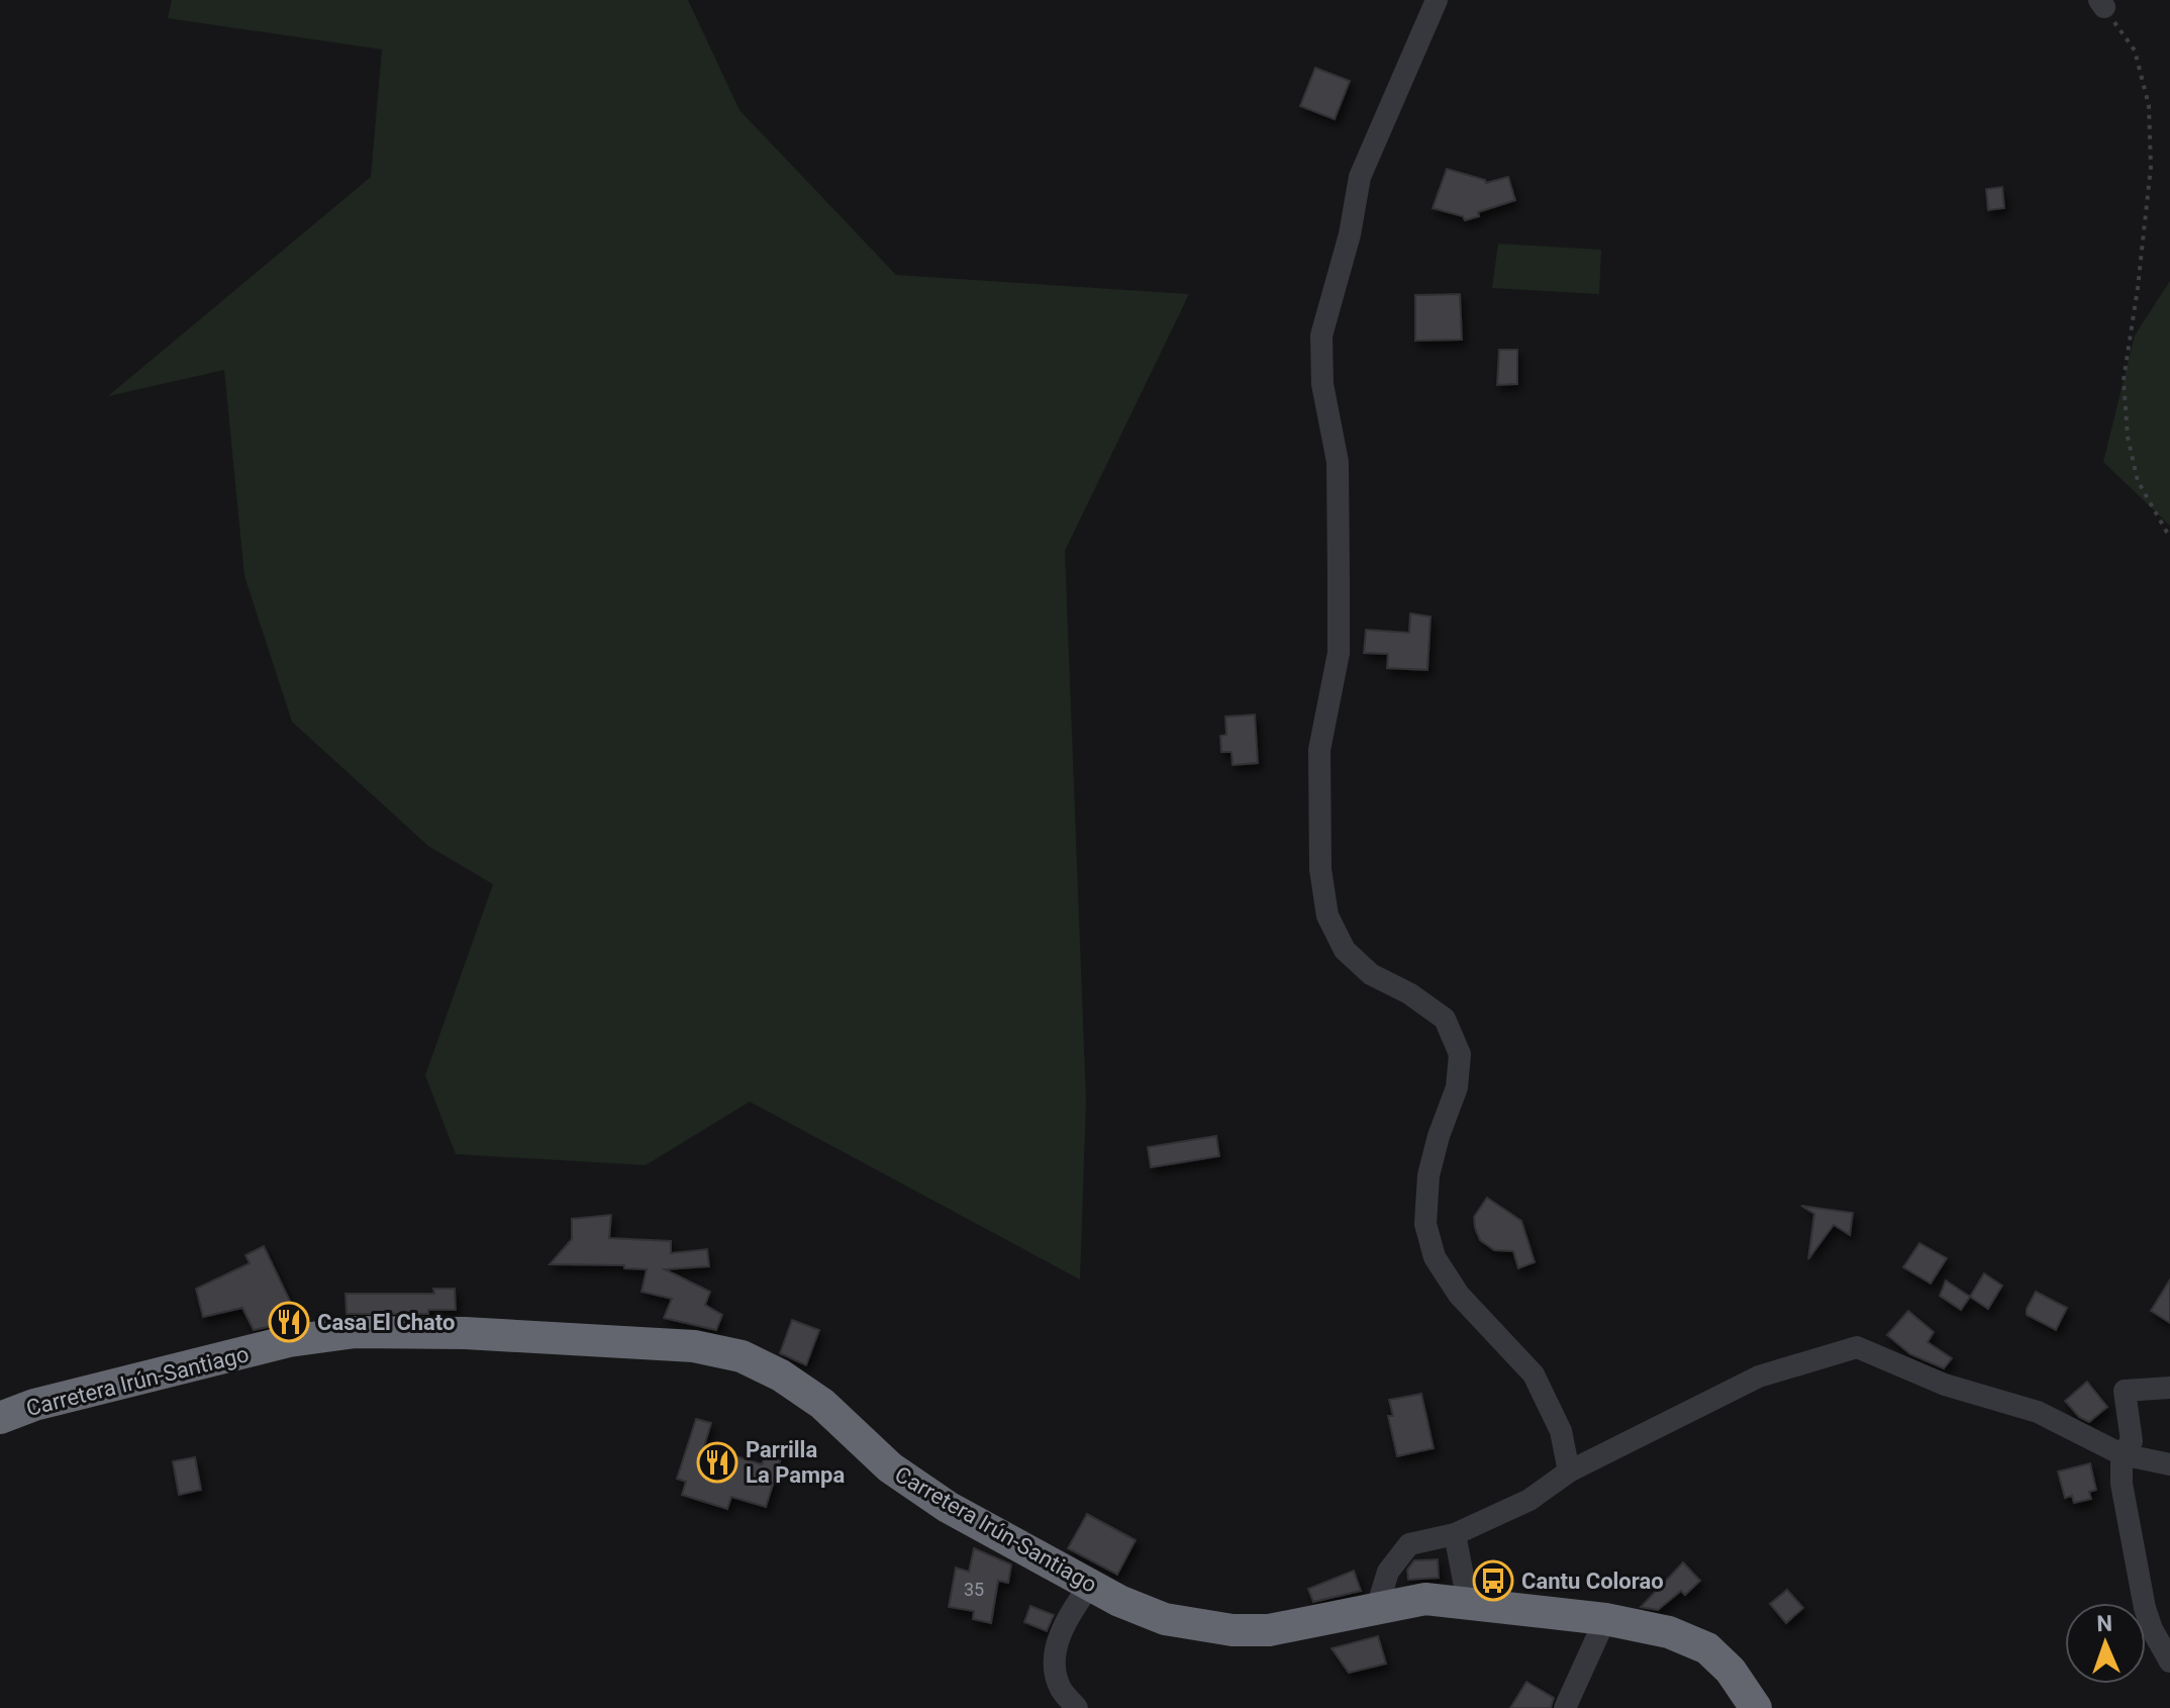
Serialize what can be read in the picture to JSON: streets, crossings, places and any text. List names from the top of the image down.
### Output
{
  "streets": {
    "highway": ["Carretera Irún-Santiago"]
  },
  "places": {
    "restaurant": ["Casa El Chato", "Parrilla La Pampa"],
    "bus stop": ["Cantu Colorao"]
  },
  "house_numbers": ["35"],
  "north": "top"
}
